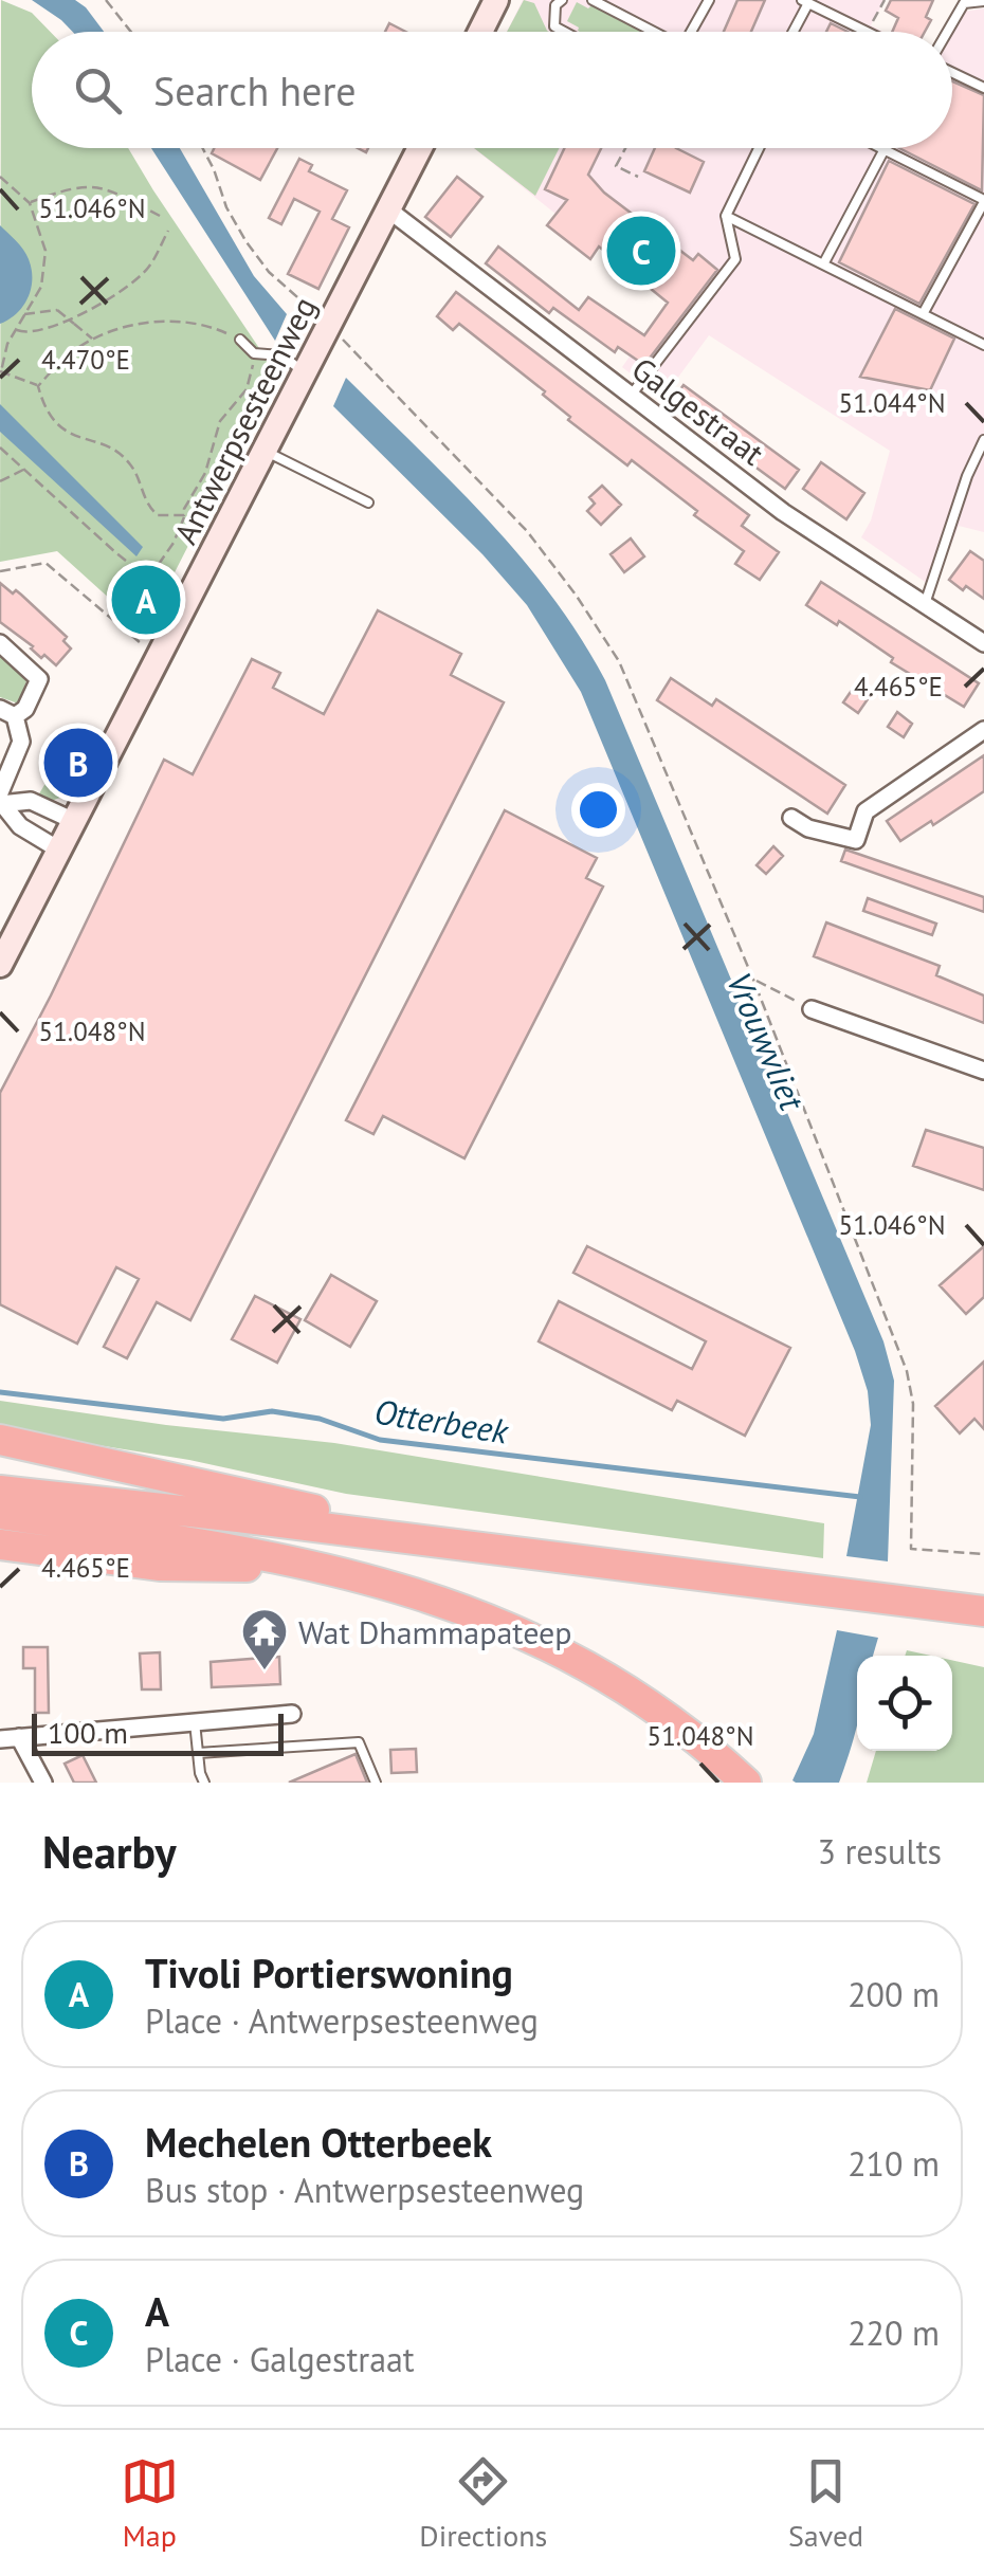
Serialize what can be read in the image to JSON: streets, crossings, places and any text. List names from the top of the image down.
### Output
{
  "streets": {
    "main road": ["Antwerpsesteenweg"],
    "street": ["Galgestraat"]
  },
  "crossings": [
    ["Galgestraat", "Antwerpsesteenweg"]
  ],
  "water": ["Vrouwvliet", "Otterbeek"],
  "places": {
    "temple": ["Wat Dhammapateep"]
  },
  "scale_bar": "100 m",
  "page": {
    "search": "Search here",
    "pins": ["C", "A", "B"],
    "scale": "100 m",
    "heading": ["Nearby", "3 results"],
    "list": [
      {
        "mark": "A",
        "name": "Tivoli Portierswoning",
        "note": "Place · Antwerpsesteenweg",
        "value": "200 m"
      },
      {
        "mark": "B",
        "name": "Mechelen Otterbeek",
        "note": "Bus stop · Antwerpsesteenweg",
        "value": "210 m"
      },
      {
        "mark": "C",
        "name": "A",
        "note": "Place · Galgestraat",
        "value": "220 m"
      }
    ],
    "nav": ["Map", "Directions", "Saved"]
  },
  "coordinates": [
    "51.046°N",
    "4.470°E",
    "51.044°N",
    "4.465°E",
    "51.048°N"
  ]
}
